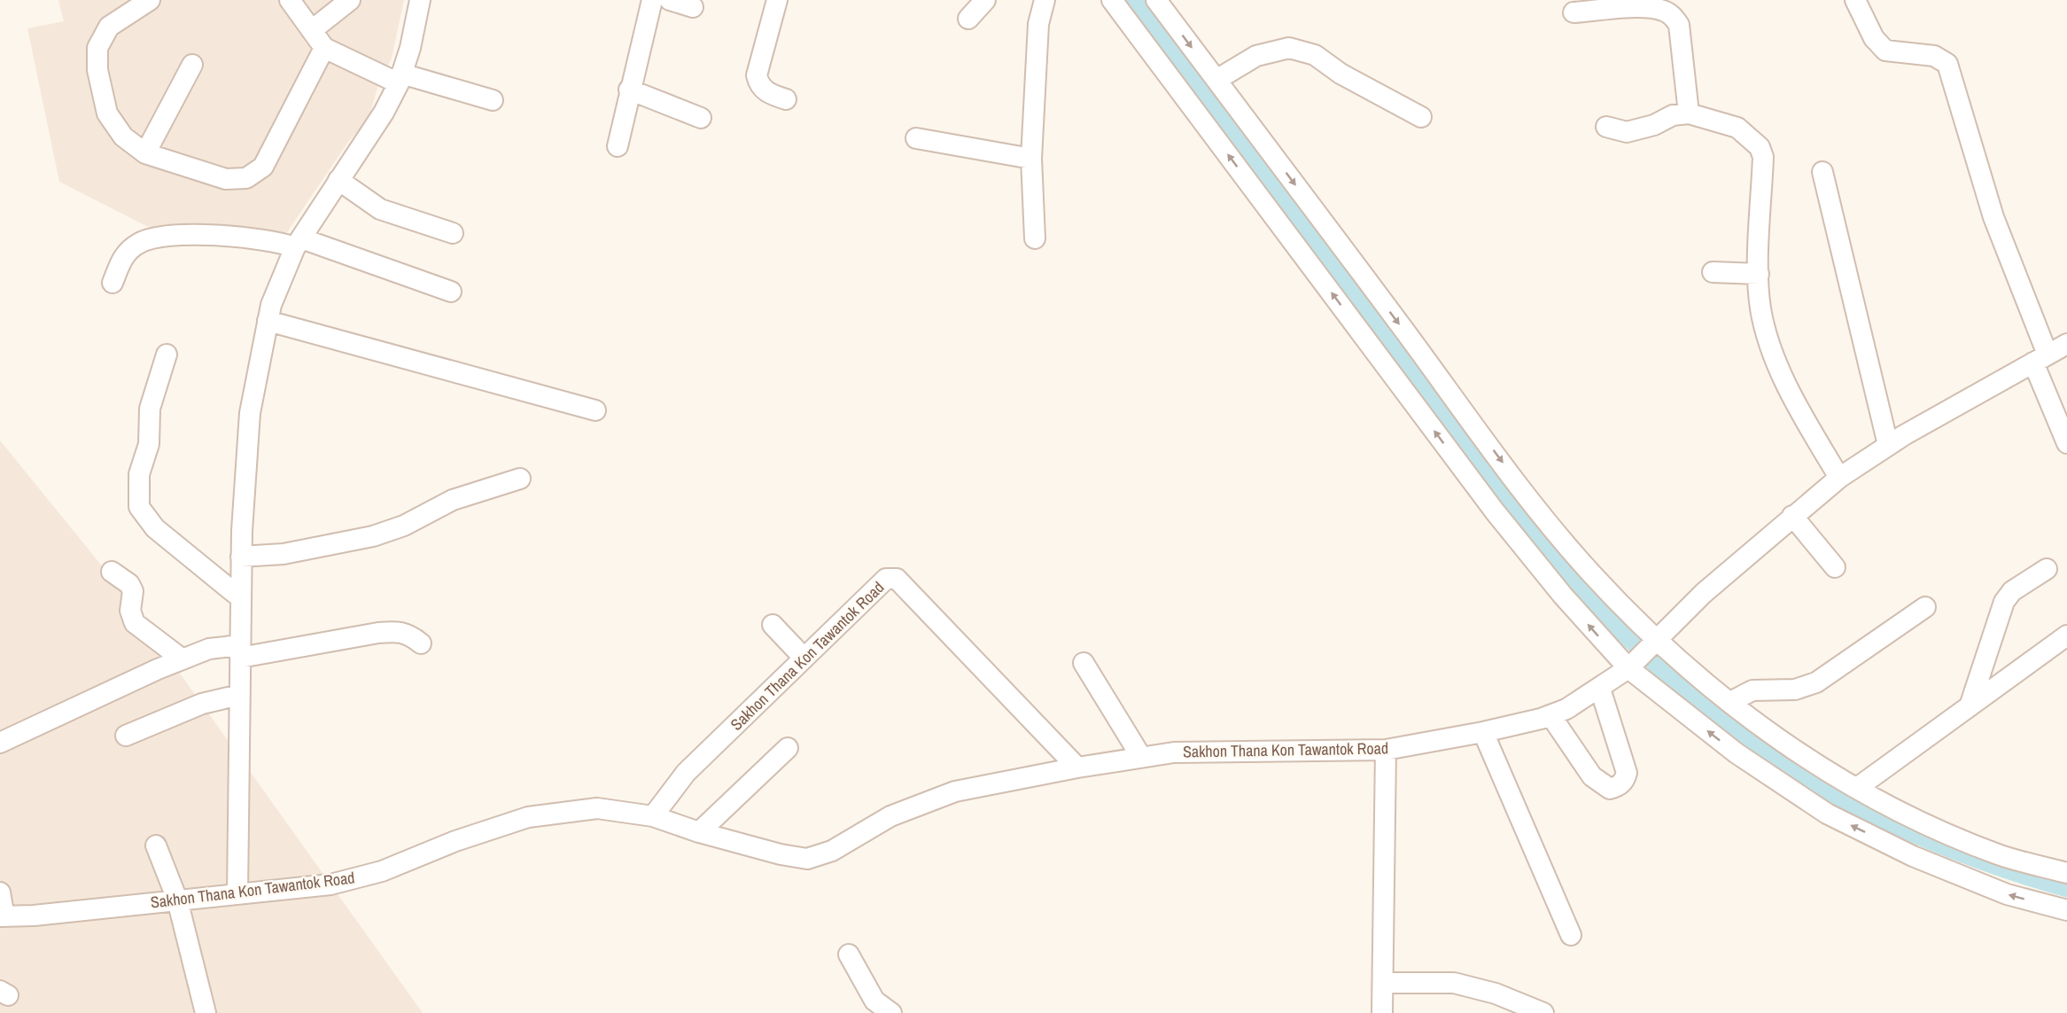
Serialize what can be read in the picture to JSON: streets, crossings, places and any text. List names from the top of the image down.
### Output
{
  "streets": {
    "street": ["Sakhon Thana Kon Tawantok Road"]
  }
}
